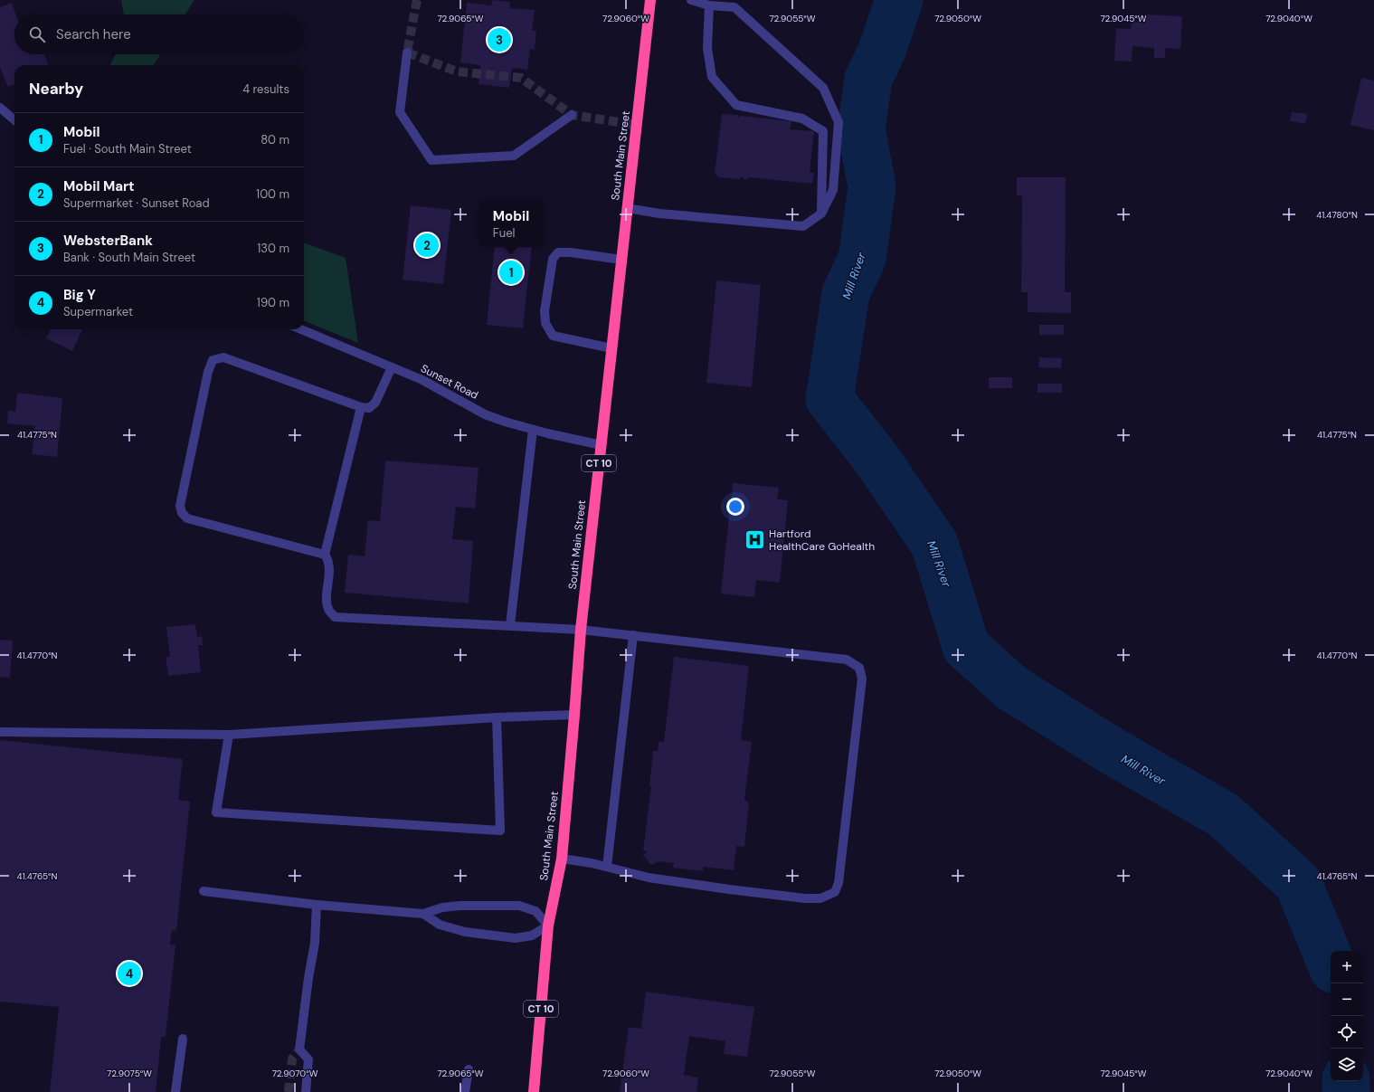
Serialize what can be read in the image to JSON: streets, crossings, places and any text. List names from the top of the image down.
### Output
{
  "streets": {
    "highway": ["South Main Street", "CT 10"],
    "street": ["Sunset Road"]
  },
  "crossings": [
    ["South Main Street", "Sunset Road"]
  ],
  "water": ["Mill River"],
  "places": {
    "hospital": ["Hartford HealthCare GoHealth"]
  },
  "page": {
    "search": "Search here",
    "pins": [
      "3",
      "2",
      "1",
      "4"
    ],
    "heading": ["Nearby", "4 results"],
    "list": [
      {
        "mark": "1",
        "name": "Mobil",
        "note": "Fuel · South Main Street",
        "value": "80 m"
      },
      {
        "mark": "2",
        "name": "Mobil Mart",
        "note": "Supermarket · Sunset Road",
        "value": "100 m"
      },
      {
        "mark": "3",
        "name": "WebsterBank",
        "note": "Bank · South Main Street",
        "value": "130 m"
      },
      {
        "mark": "4",
        "name": "Big Y",
        "note": "Supermarket",
        "value": "190 m"
      }
    ],
    "popup": ["Mobil", "Fuel"],
    "map_buttons": ["+", "−"]
  },
  "coordinates": [
    "72.9065°W",
    "72.9060°W",
    "72.9055°W",
    "72.9050°W",
    "72.9045°W",
    "72.9040°W",
    "41.4780°N",
    "41.4775°N",
    "41.4770°N",
    "41.4765°N",
    "72.9075°W",
    "72.9070°W"
  ]
}
